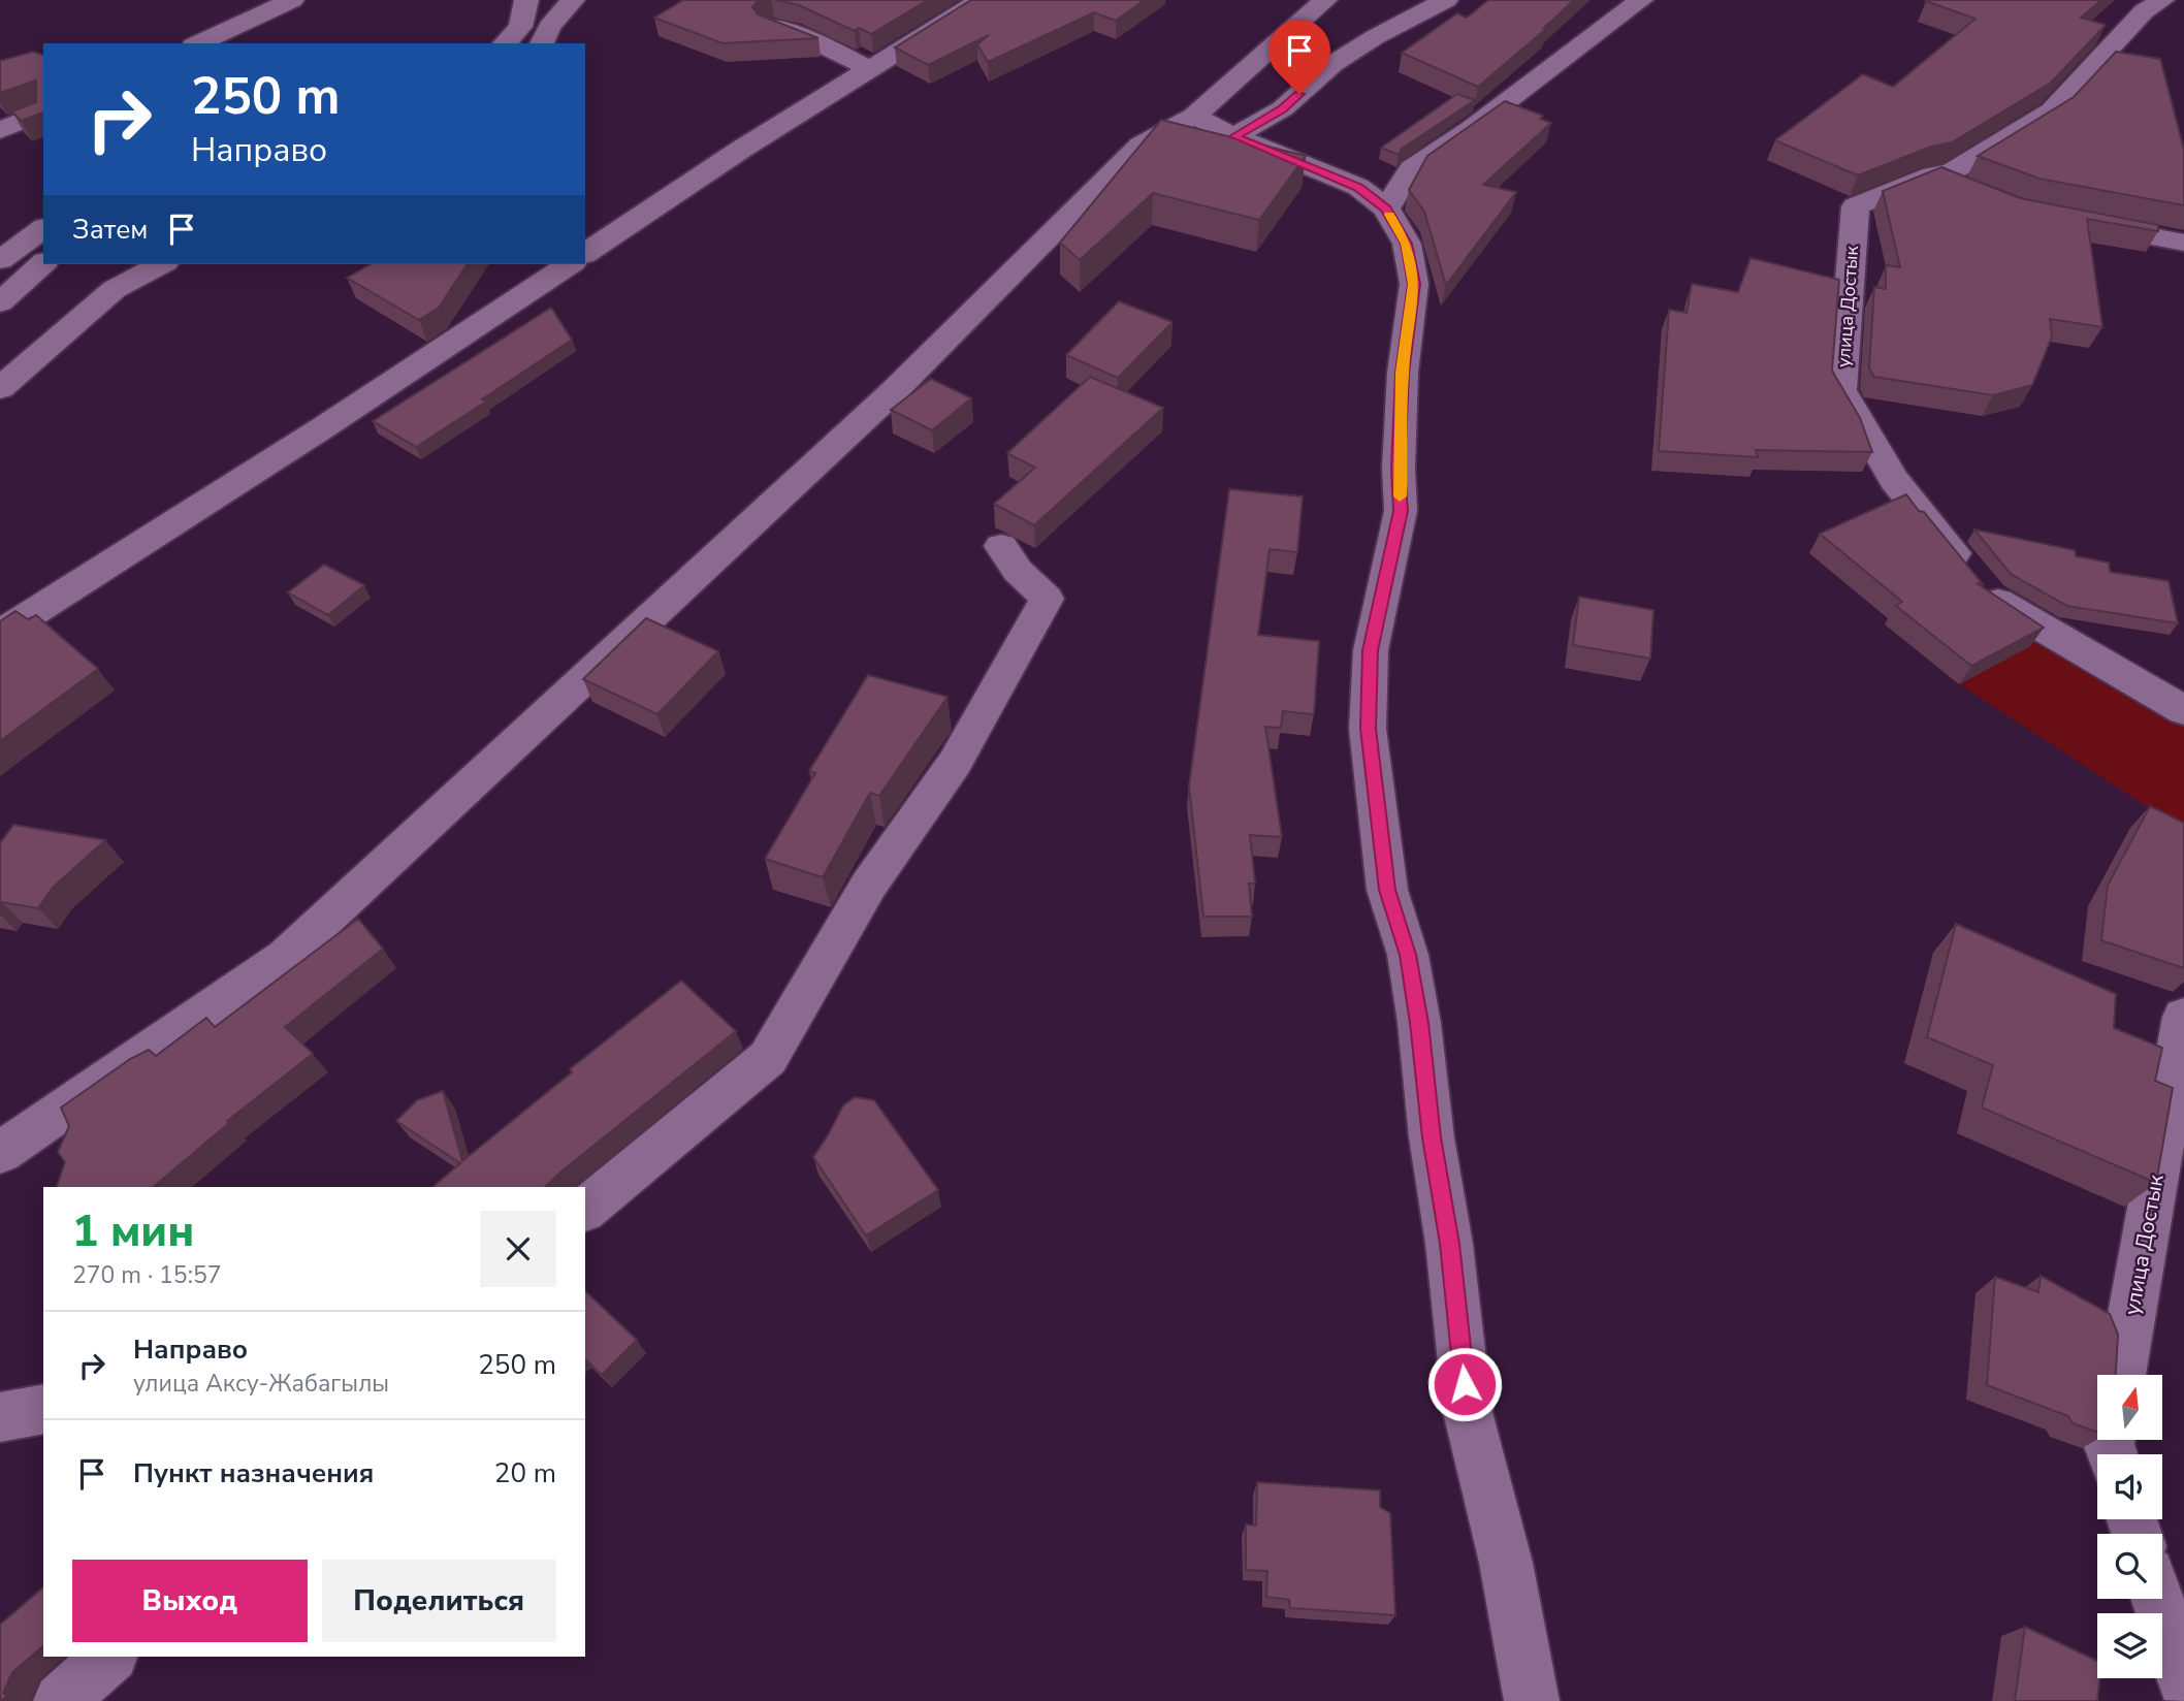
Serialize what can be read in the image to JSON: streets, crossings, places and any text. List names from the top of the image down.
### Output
{
  "streets": {
    "street": ["улица Достык"]
  },
  "north": "top",
  "page": {
    "turn": ["250 m", "Направо"],
    "then": "Затем",
    "heading": ["1 мин", "270 m · 15:57"],
    "list": [
      {
        "name": "Направо",
        "note": "улица Аксу-Жабагылы",
        "value": "250 m"
      },
      {
        "name": "Пункт назначения",
        "value": "20 m"
      }
    ],
    "buttons": ["Выход", "Поделиться"]
  }
}
